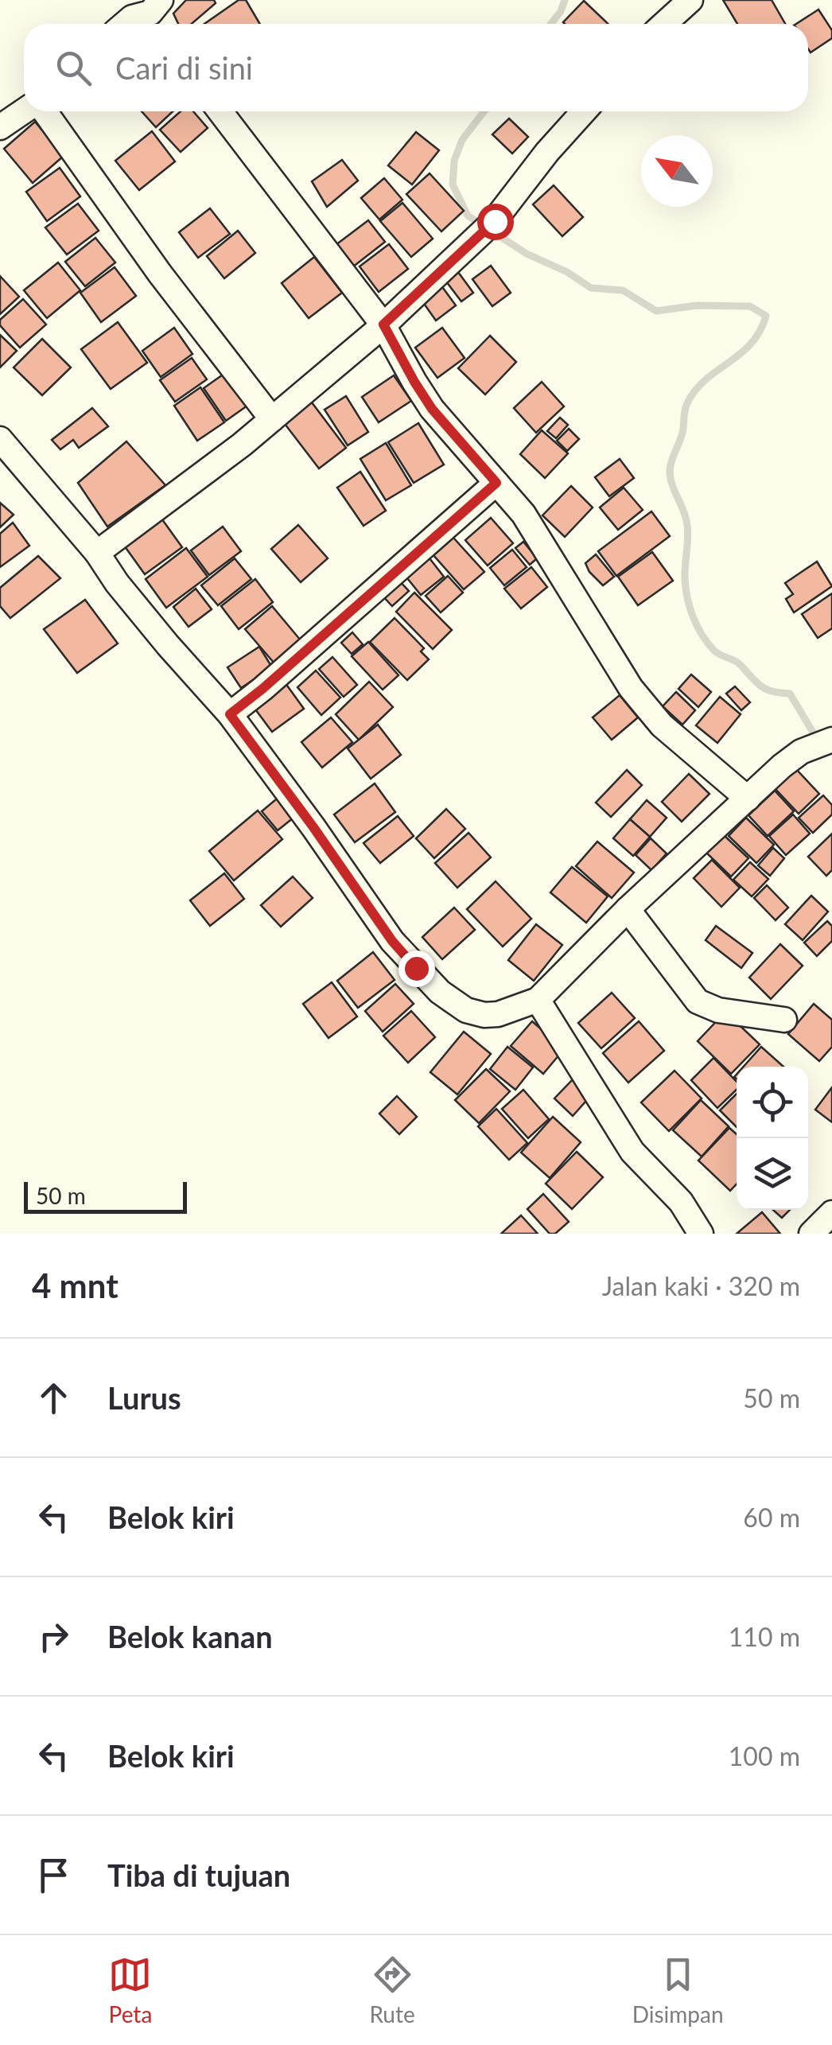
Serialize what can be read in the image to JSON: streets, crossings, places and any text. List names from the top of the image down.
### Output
{
  "scale_bar": "50 m",
  "north": "top left",
  "page": {
    "search": "Cari di sini",
    "scale": "50 m",
    "heading": ["4 mnt", "Jalan kaki · 320 m"],
    "list": [
      ["Lurus", "50 m"],
      ["Belok kiri", "60 m"],
      ["Belok kanan", "110 m"],
      ["Belok kiri", "100 m"],
      "Tiba di tujuan"
    ],
    "nav": ["Peta", "Rute", "Disimpan"]
  }
}
